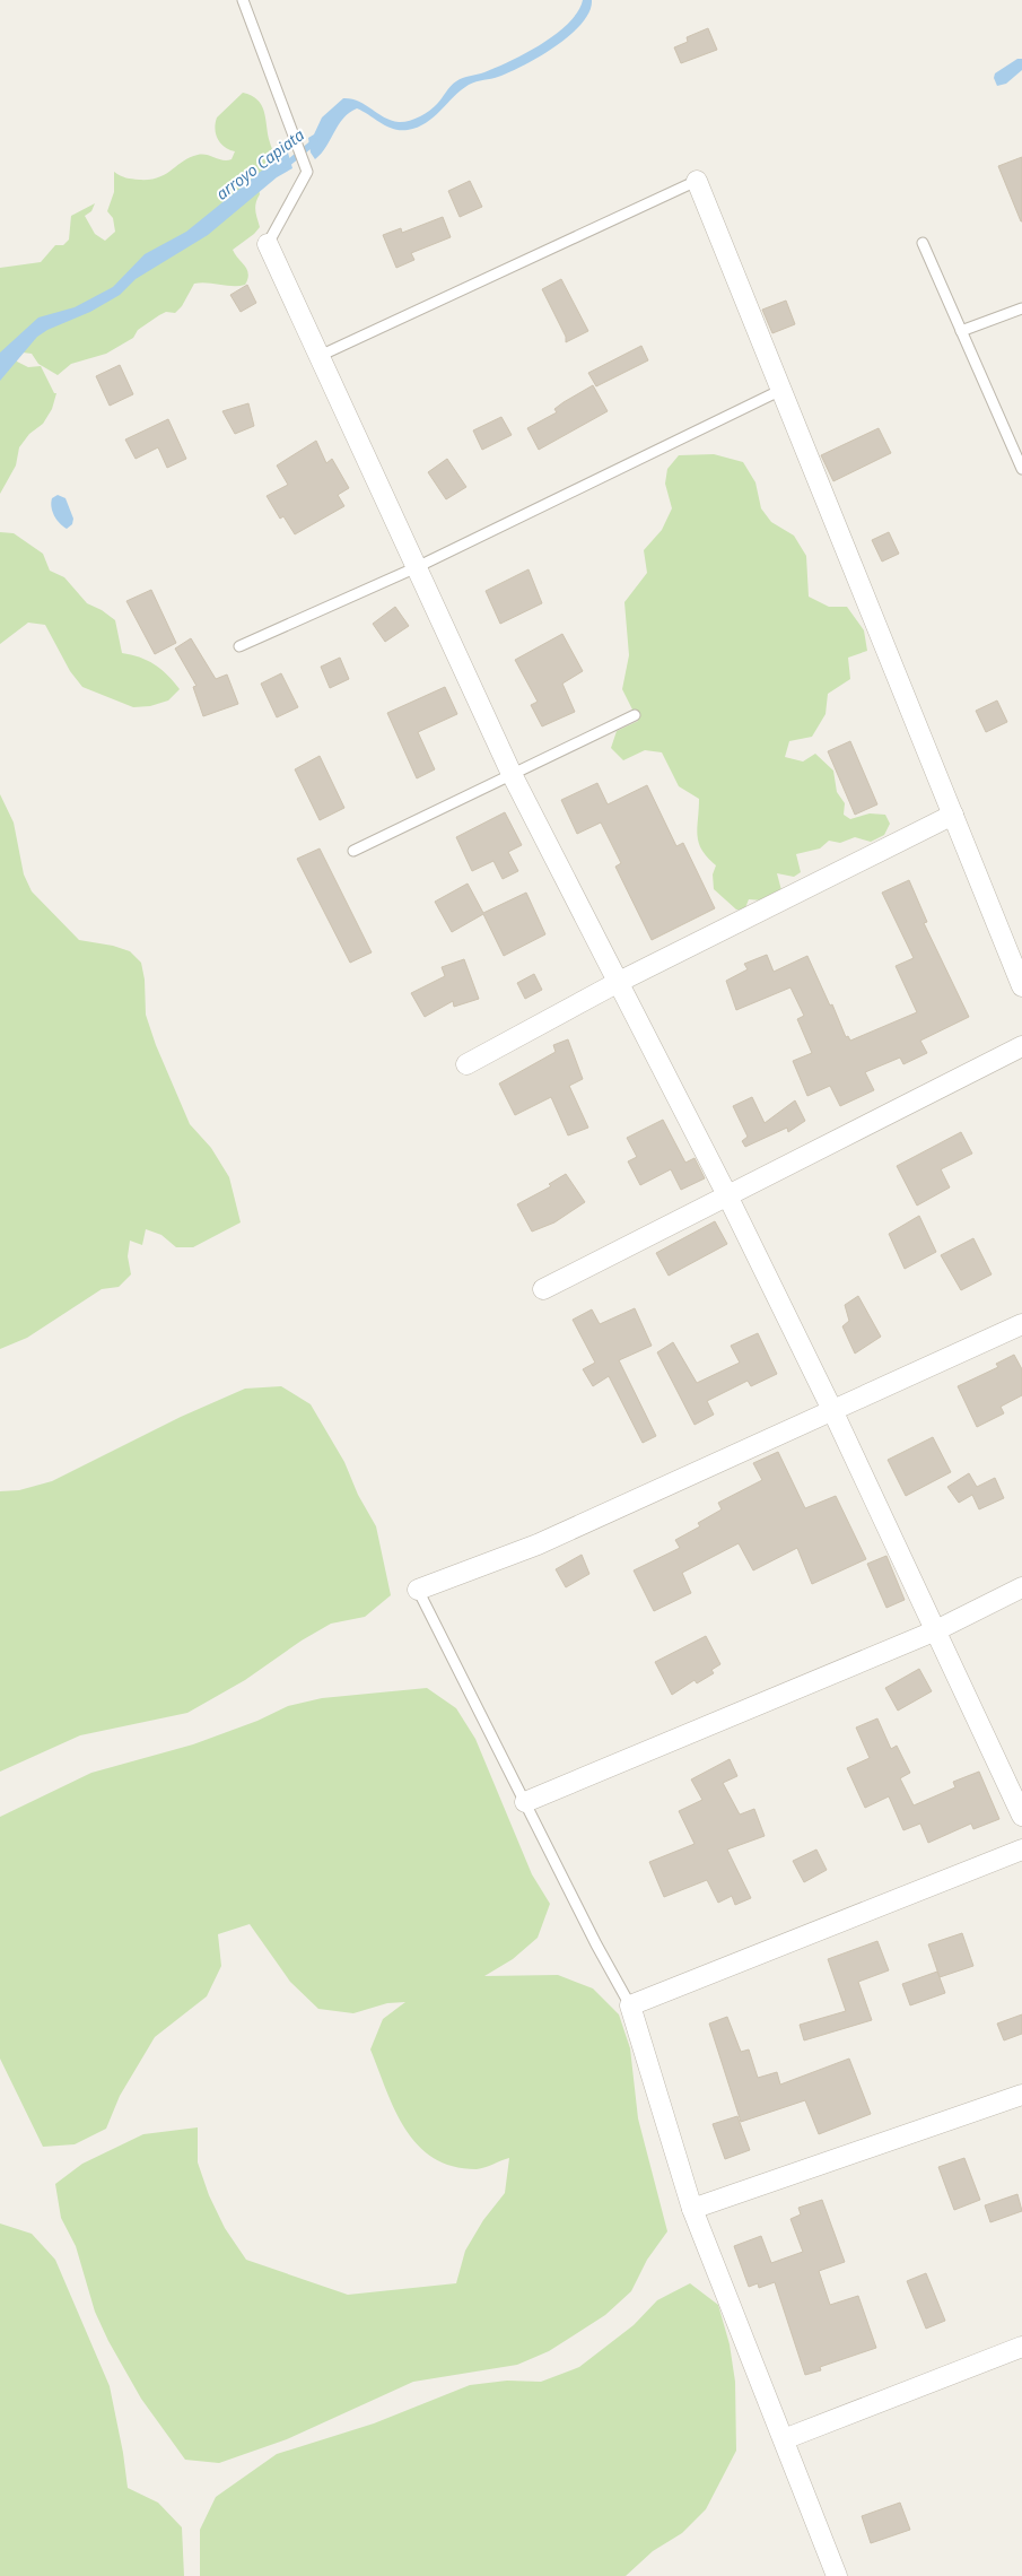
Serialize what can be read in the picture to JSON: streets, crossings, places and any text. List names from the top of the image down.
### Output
{
  "water": ["arroyo Capiata"]
}
